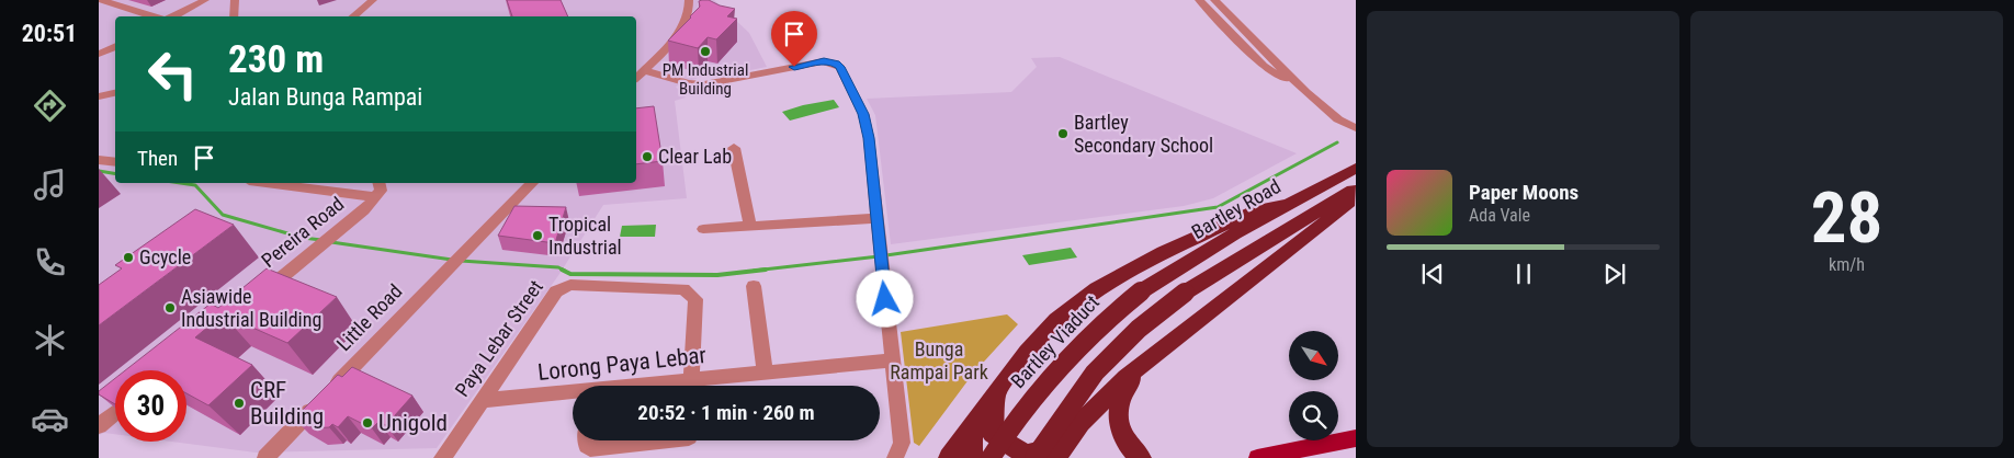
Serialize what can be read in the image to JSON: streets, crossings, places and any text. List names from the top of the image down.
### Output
{
  "streets": {
    "highway": ["Bartley Road", "Bartley Viaduct"],
    "street": [
      "Pereira Road",
      "Little Road",
      "Paya Lebar Street",
      "Lorong Paya Lebar"
    ]
  },
  "crossings": [
    ["Bartley Road", "Bartley Viaduct"],
    ["Paya Lebar Street", "Lorong Paya Lebar"]
  ],
  "parks": ["Bunga Rampai Park"],
  "places": [
    "PM Industrial Building",
    "Bartley Secondary School",
    "Clear Lab",
    "Tropical Industrial",
    "Gcycle",
    "Asiawide Industrial Building",
    "CRF Building",
    "Unigold"
  ],
  "north": "bottom right",
  "page": {
    "tabs": "20:51",
    "tile": ["28", "km/h"],
    "turn": ["230 m", "Jalan Bunga Rampai"],
    "then": "Then",
    "song": ["Paper Moons", "Ada Vale"],
    "limit": "30",
    "trip": "20:52 · 1 min · 260 m"
  }
}
